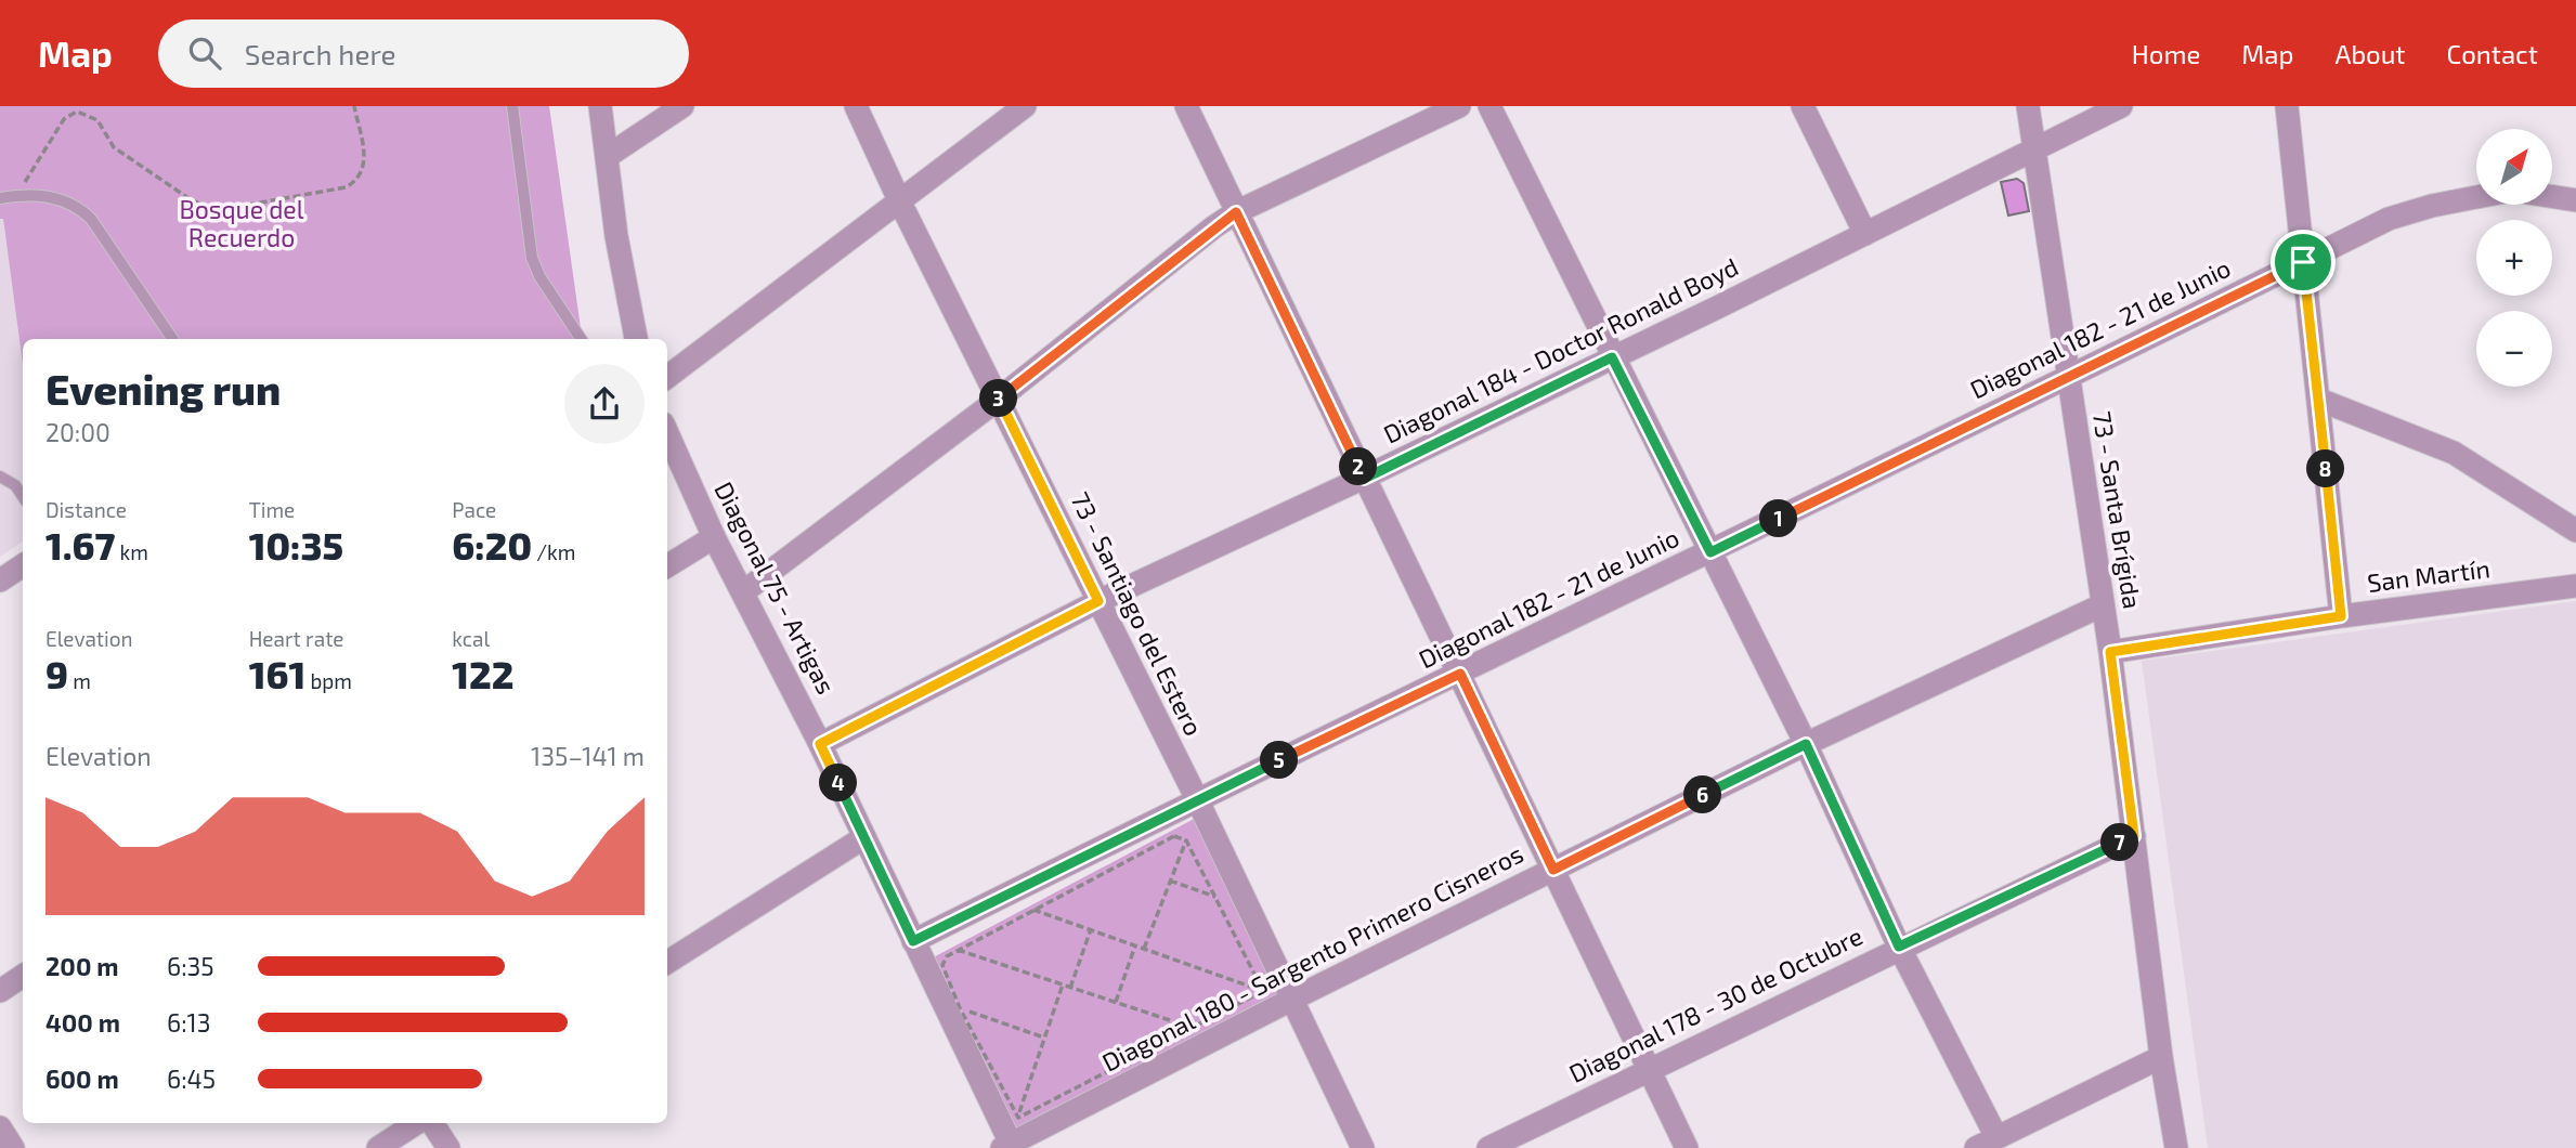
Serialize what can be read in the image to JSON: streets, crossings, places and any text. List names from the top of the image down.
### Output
{
  "streets": {
    "street": [
      "Diagonal 182 - 21 de Junio",
      "Diagonal 184 - Doctor Ronald Boyd",
      "73 - Santa Brígida",
      "San Martín",
      "Diagonal 75 - Artigas",
      "73 - Santiago del Estero",
      "Diagonal 180 - Sargento Primero Cisneros",
      "Diagonal 178 - 30 de Octubre"
    ]
  },
  "crossings": [
    ["Diagonal 182 - 21 de Junio", "73 - Santa Brígida"],
    ["Diagonal 182 - 21 de Junio", "Diagonal 75 - Artigas"],
    ["Diagonal 182 - 21 de Junio", "73 - Santiago del Estero"],
    ["Diagonal 184 - Doctor Ronald Boyd", "73 - Santa Brígida"],
    ["Diagonal 184 - Doctor Ronald Boyd", "Diagonal 75 - Artigas"],
    ["Diagonal 184 - Doctor Ronald Boyd", "73 - Santiago del Estero"],
    ["73 - Santa Brígida", "San Martín"],
    ["73 - Santa Brígida", "Diagonal 180 - Sargento Primero Cisneros"],
    ["73 - Santa Brígida", "Diagonal 178 - 30 de Octubre"],
    ["Diagonal 75 - Artigas", "Diagonal 180 - Sargento Primero Cisneros"],
    ["73 - Santiago del Estero", "Diagonal 180 - Sargento Primero Cisneros"]
  ],
  "parks": ["Bosque del Recuerdo"],
  "north": "top right",
  "page": {
    "header": "Map",
    "search": "Search here",
    "nav": [
      "Home",
      "Map",
      "About",
      "Contact"
    ],
    "map_buttons": ["+", "−"],
    "heading": ["Evening run", "20:00"],
    "pins": [
      "3",
      "2",
      "8",
      "1",
      "5",
      "4",
      "6",
      "7"
    ],
    "stats": [
      ["Distance", "1.67 km"],
      ["Time", "10:35"],
      ["Pace", "6:20 /km"],
      ["Elevation", "9 m"],
      ["Heart rate", "161 bpm"],
      ["kcal", "122"]
    ],
    "chart": ["Elevation", "135–141 m"],
    "list": [
      {
        "name": "200 m",
        "note": "6:35"
      },
      {
        "name": "400 m",
        "note": "6:13"
      },
      {
        "name": "600 m",
        "note": "6:45"
      }
    ]
  }
}
